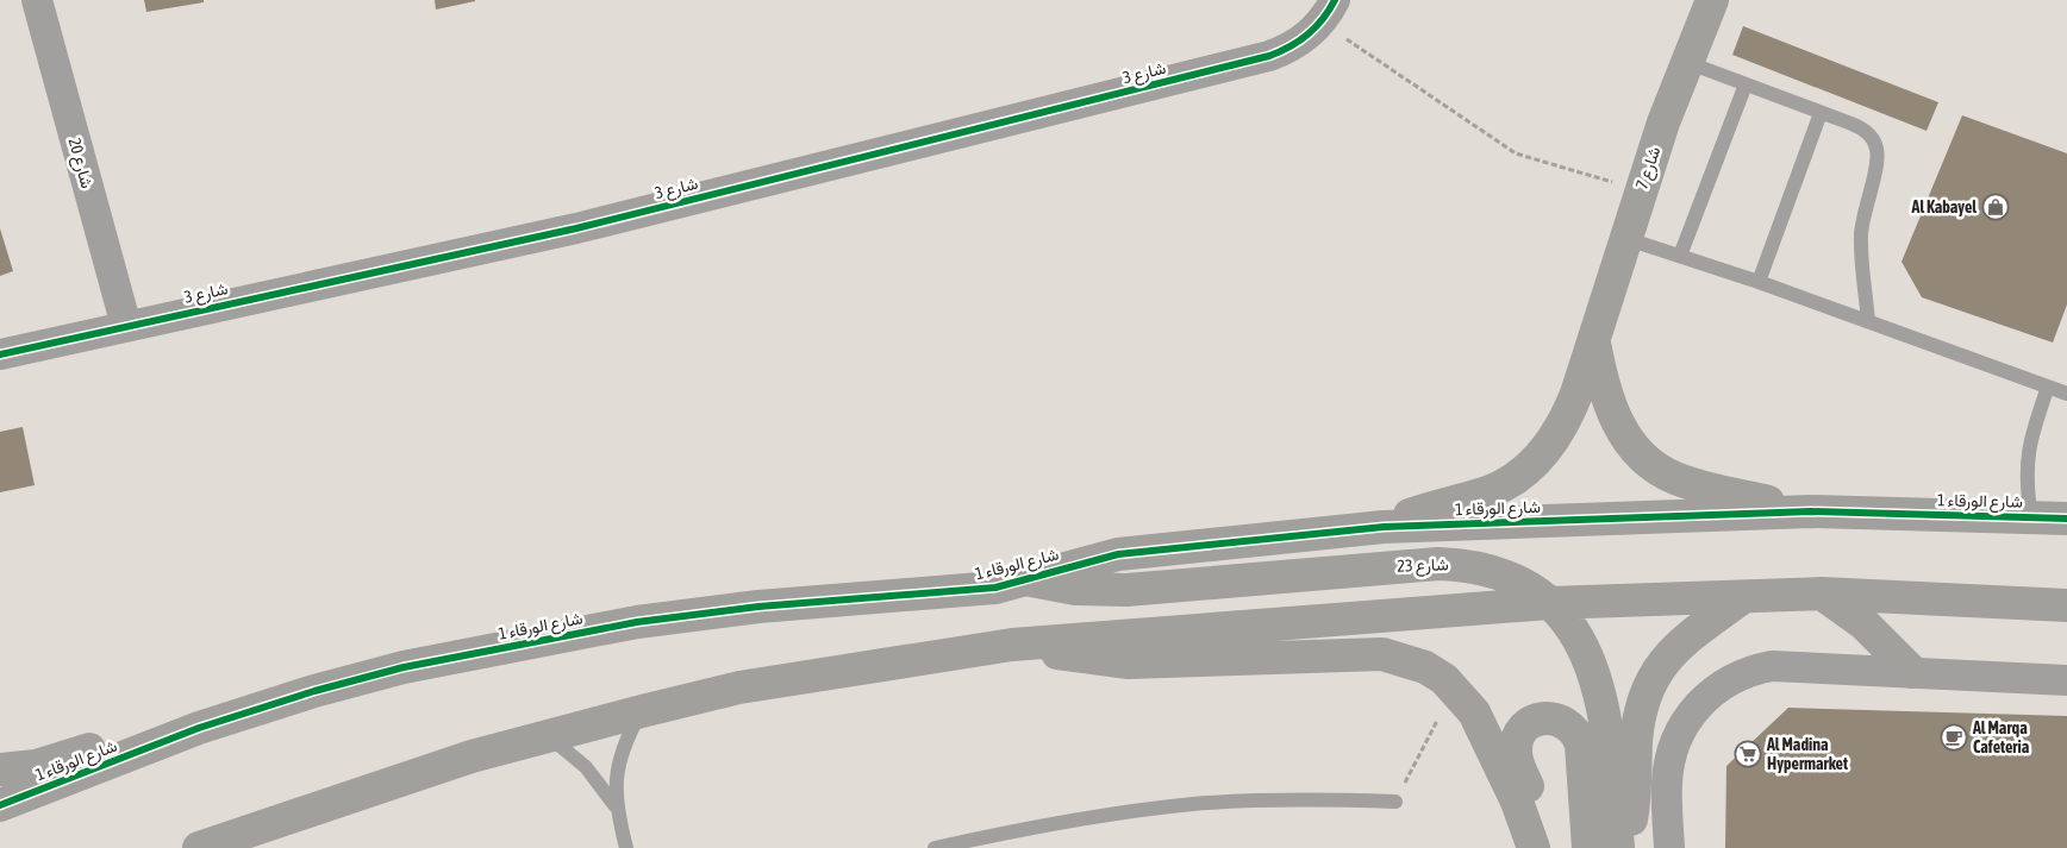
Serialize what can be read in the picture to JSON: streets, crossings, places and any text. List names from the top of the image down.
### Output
{
  "streets": {
    "street": [
      "شارع 3",
      "شارع 20",
      "شارع 7",
      "شارع الورقاء 1",
      "شارع 23"
    ]
  },
  "crossings": [
    ["شارع 3", "شارع 20"],
    ["شارع 7", "شارع الورقاء 1"],
    ["شارع الورقاء 1", "شارع 23"]
  ],
  "places": {
    "shop": ["Al Kabayel"],
    "cafe": ["Al Marqa Cafeteria"],
    "supermarket": ["Al Madina Hypermarket"]
  }
}
